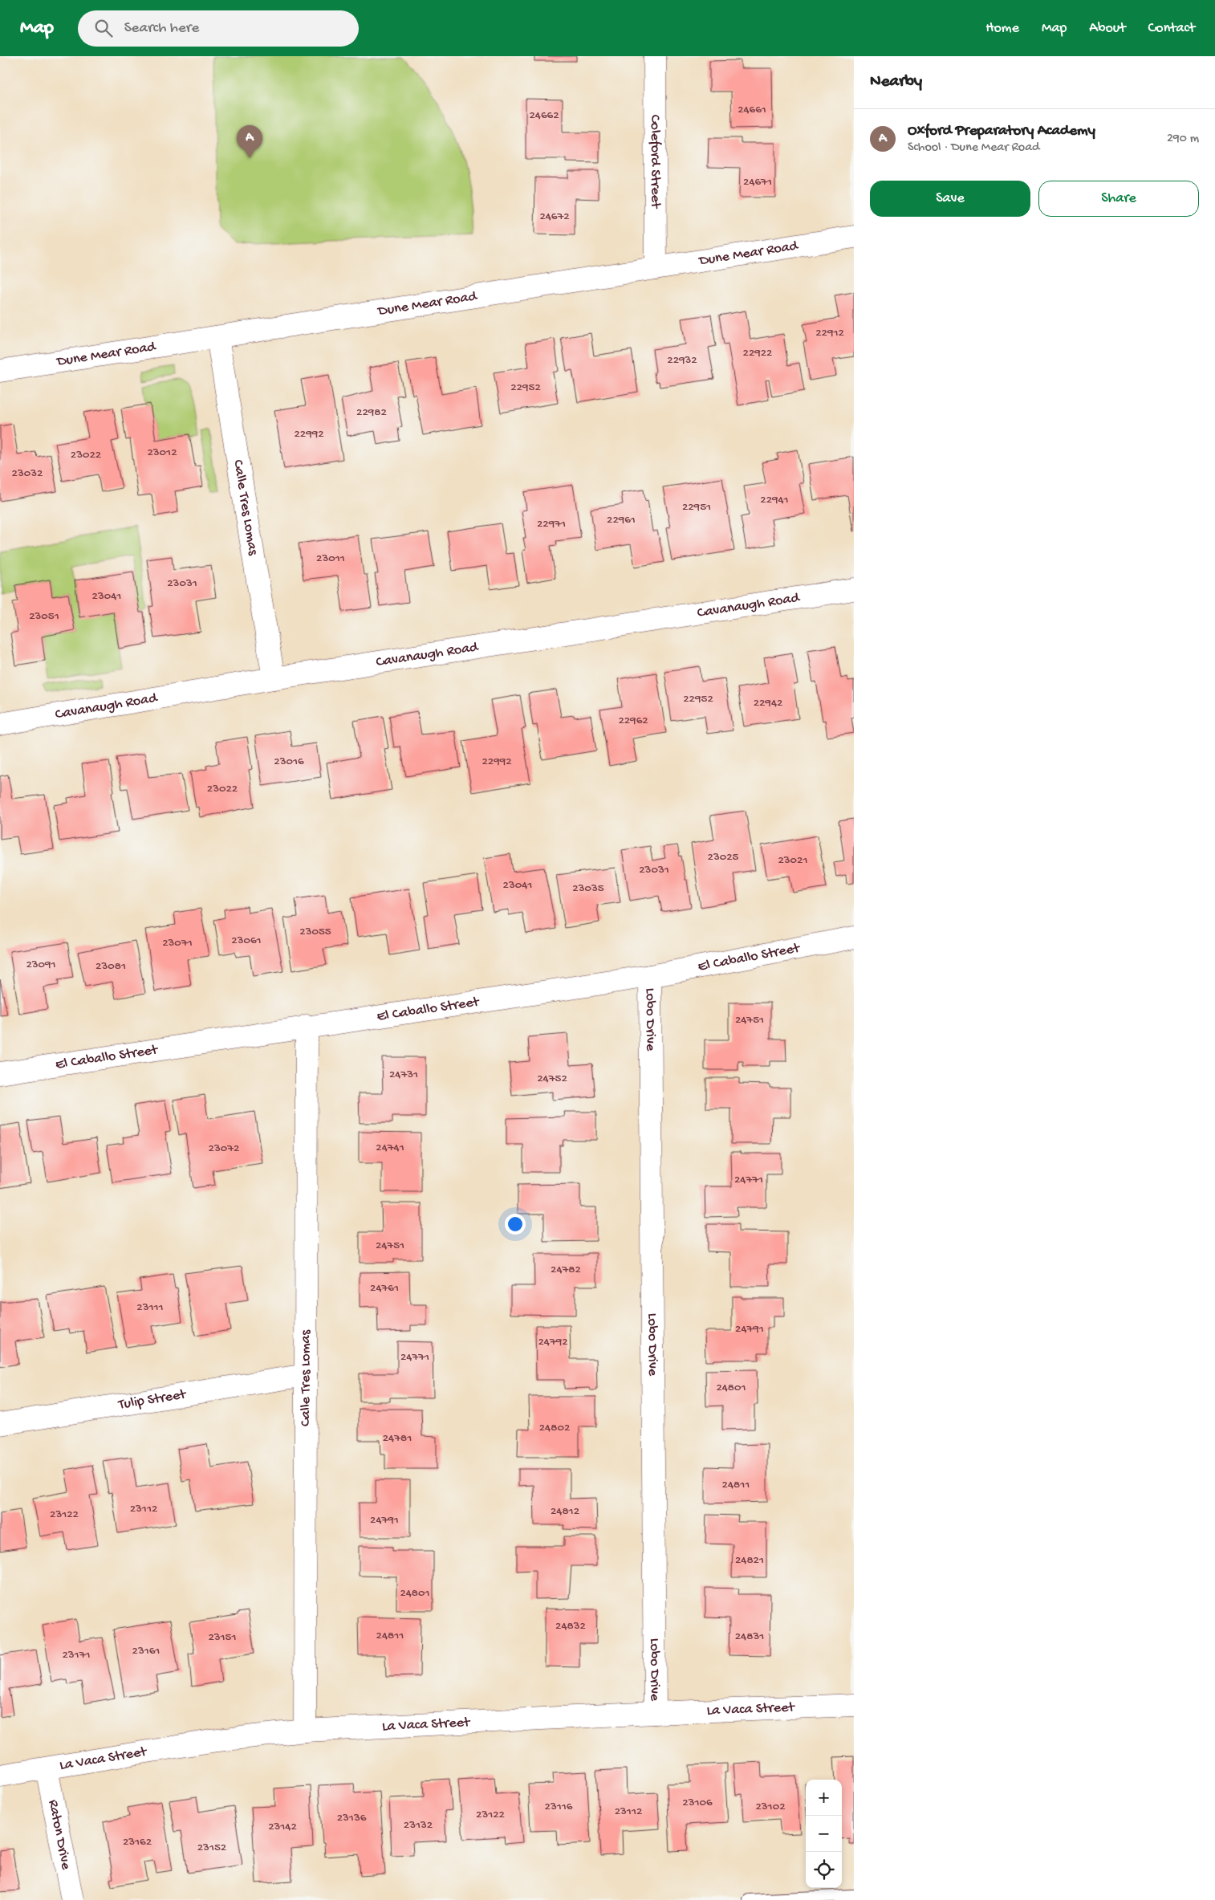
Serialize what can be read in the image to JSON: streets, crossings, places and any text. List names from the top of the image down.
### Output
{
  "streets": {
    "street": [
      "Coleford Street",
      "Dune Mear Road",
      "Calle Tres Lomas",
      "Cavanaugh Road",
      "El Caballo Street",
      "Lobo Drive",
      "Tulip Street",
      "La Vaca Street",
      "Raton Drive"
    ]
  },
  "crossings": [
    ["Coleford Street", "Dune Mear Road"],
    ["Dune Mear Road", "Calle Tres Lomas"],
    ["Calle Tres Lomas", "Cavanaugh Road"],
    ["Calle Tres Lomas", "El Caballo Street"],
    ["Calle Tres Lomas", "Tulip Street"],
    ["Calle Tres Lomas", "La Vaca Street"],
    ["El Caballo Street", "Lobo Drive"],
    ["Lobo Drive", "La Vaca Street"],
    ["La Vaca Street", "Raton Drive"]
  ],
  "house_numbers": [
    "24661",
    "24662",
    "24671",
    "24672",
    "22912",
    "22922",
    "22932",
    "22952",
    "22982",
    "22992",
    "23012",
    "23022",
    "23032",
    "22941",
    "22951",
    "22961",
    "22971",
    "23011",
    "23031",
    "23041",
    "23051",
    "22952",
    "22942",
    "22962",
    "23016",
    "22992",
    "23022",
    "23025",
    "23021",
    "23031",
    "23041",
    "23035",
    "23055",
    "23061",
    "23071",
    "23091",
    "23081",
    "24751",
    "24731",
    "24752",
    "24741",
    "23072",
    "24771",
    "24751",
    "24782",
    "24761",
    "23111",
    "24791",
    "24792",
    "24771",
    "24801",
    "24802",
    "24781",
    "24811",
    "23112",
    "24812",
    "23122",
    "24791",
    "24821",
    "24801",
    "24832",
    "24811",
    "24831",
    "23151",
    "23161",
    "23171",
    "23106",
    "23116",
    "23102",
    "23112",
    "23122",
    "23136",
    "23132",
    "23142",
    "23162",
    "23152"
  ],
  "page": {
    "header": "Map",
    "search": "Search here",
    "nav": [
      "Home",
      "Map",
      "About",
      "Contact"
    ],
    "heading": "Nearby",
    "list": [
      {
        "mark": "A",
        "name": "Oxford Preparatory Academy",
        "note": "School · Dune Mear Road",
        "value": "290 m"
      }
    ],
    "pins": "A",
    "buttons": ["Save", "Share"],
    "map_buttons": ["+", "−"]
  }
}
